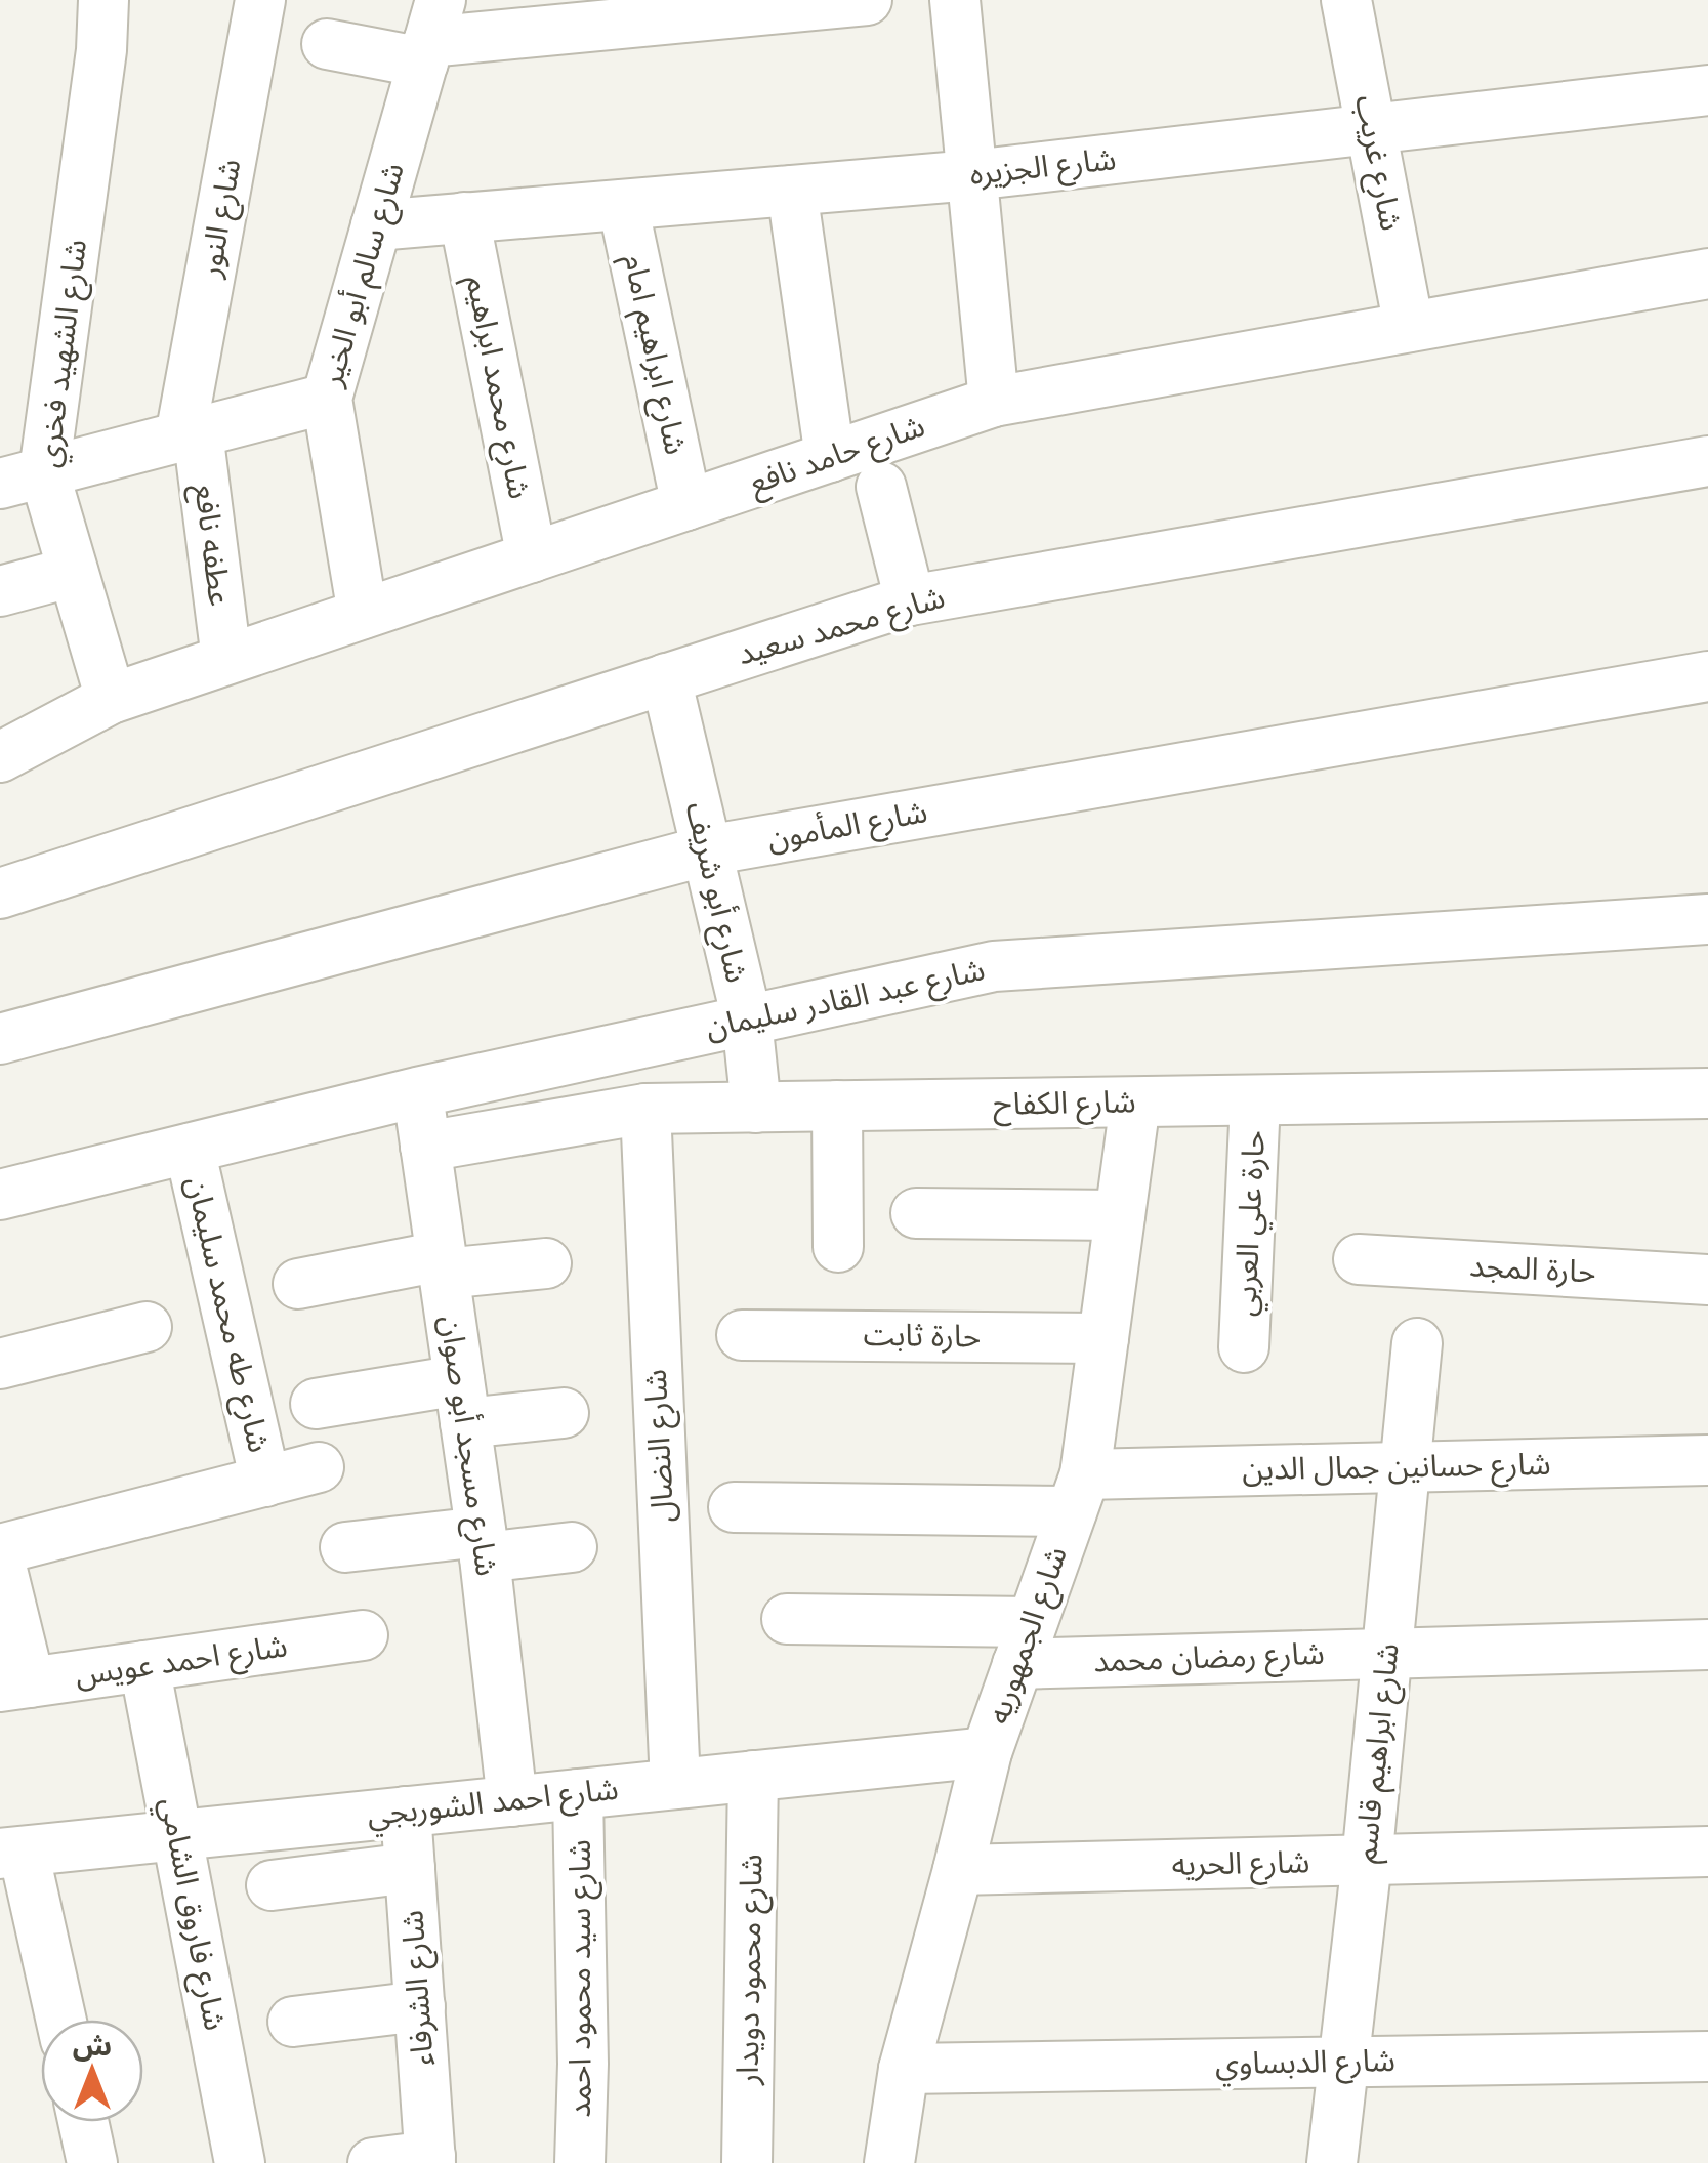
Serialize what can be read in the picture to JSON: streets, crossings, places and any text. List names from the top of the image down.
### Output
{
  "streets": {
    "street": [
      "شارع غريب",
      "شارع الجزيره",
      "شارع النور",
      "شارع سالم أبو الخير",
      "شارع الشهيد فخري",
      "شارع ابراهيم امام",
      "شارع محمد ابراهيم",
      "شارع حامد نافع",
      "عطفه نافع",
      "شارع محمد سعيد",
      "شارع المأمون",
      "شارع أبو شريف",
      "شارع عبد القادر سليمان",
      "شارع الكفاح",
      "حارة علي العربي",
      "حارة المجد",
      "شارع طه محمد سليمان",
      "حارة ثابت",
      "شارع مسجد أبو صوان",
      "شارع النضال",
      "شارع حسانين جمال الدين",
      "شارع الجمهوريه",
      "شارع رمضان محمد",
      "شارع احمد عويس",
      "شارع ابراهيم قاسم",
      "شارع احمد الشوربجي",
      "شارع الحريه",
      "شارع فاروق الشامي",
      "شارع محمود دويدار",
      "شارع سيد محمود احمد",
      "شارع الشرفاء",
      "شارع الدبساوي"
    ]
  },
  "crossings": [
    ["شارع غريب", "شارع الجزيره"],
    ["شارع غريب", "شارع حامد نافع"],
    ["شارع الجزيره", "شارع سالم أبو الخير"],
    ["شارع الجزيره", "شارع ابراهيم امام"],
    ["شارع الجزيره", "شارع محمد ابراهيم"],
    ["شارع النور", "عطفه نافع"],
    ["شارع سالم أبو الخير", "شارع حامد نافع"],
    ["شارع الشهيد فخري", "شارع حامد نافع"],
    ["شارع ابراهيم امام", "شارع حامد نافع"],
    ["شارع محمد ابراهيم", "شارع حامد نافع"],
    ["شارع حامد نافع", "عطفه نافع"],
    ["شارع محمد سعيد", "شارع أبو شريف"],
    ["شارع المأمون", "شارع أبو شريف"],
    ["شارع أبو شريف", "شارع عبد القادر سليمان"],
    ["شارع أبو شريف", "شارع الكفاح"],
    ["شارع عبد القادر سليمان", "شارع طه محمد سليمان"],
    ["شارع عبد القادر سليمان", "شارع مسجد أبو صوان"],
    ["شارع الكفاح", "حارة علي العربي"],
    ["شارع الكفاح", "شارع مسجد أبو صوان"],
    ["شارع الكفاح", "شارع النضال"],
    ["شارع الكفاح", "شارع الجمهوريه"],
    ["حارة ثابت", "شارع الجمهوريه"],
    ["شارع مسجد أبو صوان", "شارع احمد الشوربجي"],
    ["شارع النضال", "شارع احمد الشوربجي"],
    ["شارع حسانين جمال الدين", "شارع الجمهوريه"],
    ["شارع حسانين جمال الدين", "شارع ابراهيم قاسم"],
    ["شارع الجمهوريه", "شارع رمضان محمد"],
    ["شارع الجمهوريه", "شارع احمد الشوربجي"],
    ["شارع الجمهوريه", "شارع الحريه"],
    ["شارع الجمهوريه", "شارع الدبساوي"],
    ["شارع رمضان محمد", "شارع ابراهيم قاسم"],
    ["شارع احمد عويس", "شارع فاروق الشامي"],
    ["شارع ابراهيم قاسم", "شارع الحريه"],
    ["شارع ابراهيم قاسم", "شارع الدبساوي"],
    ["شارع احمد الشوربجي", "شارع فاروق الشامي"],
    ["شارع احمد الشوربجي", "شارع محمود دويدار"],
    ["شارع احمد الشوربجي", "شارع سيد محمود احمد"],
    ["شارع احمد الشوربجي", "شارع الشرفاء"]
  ],
  "north": "top"
}
